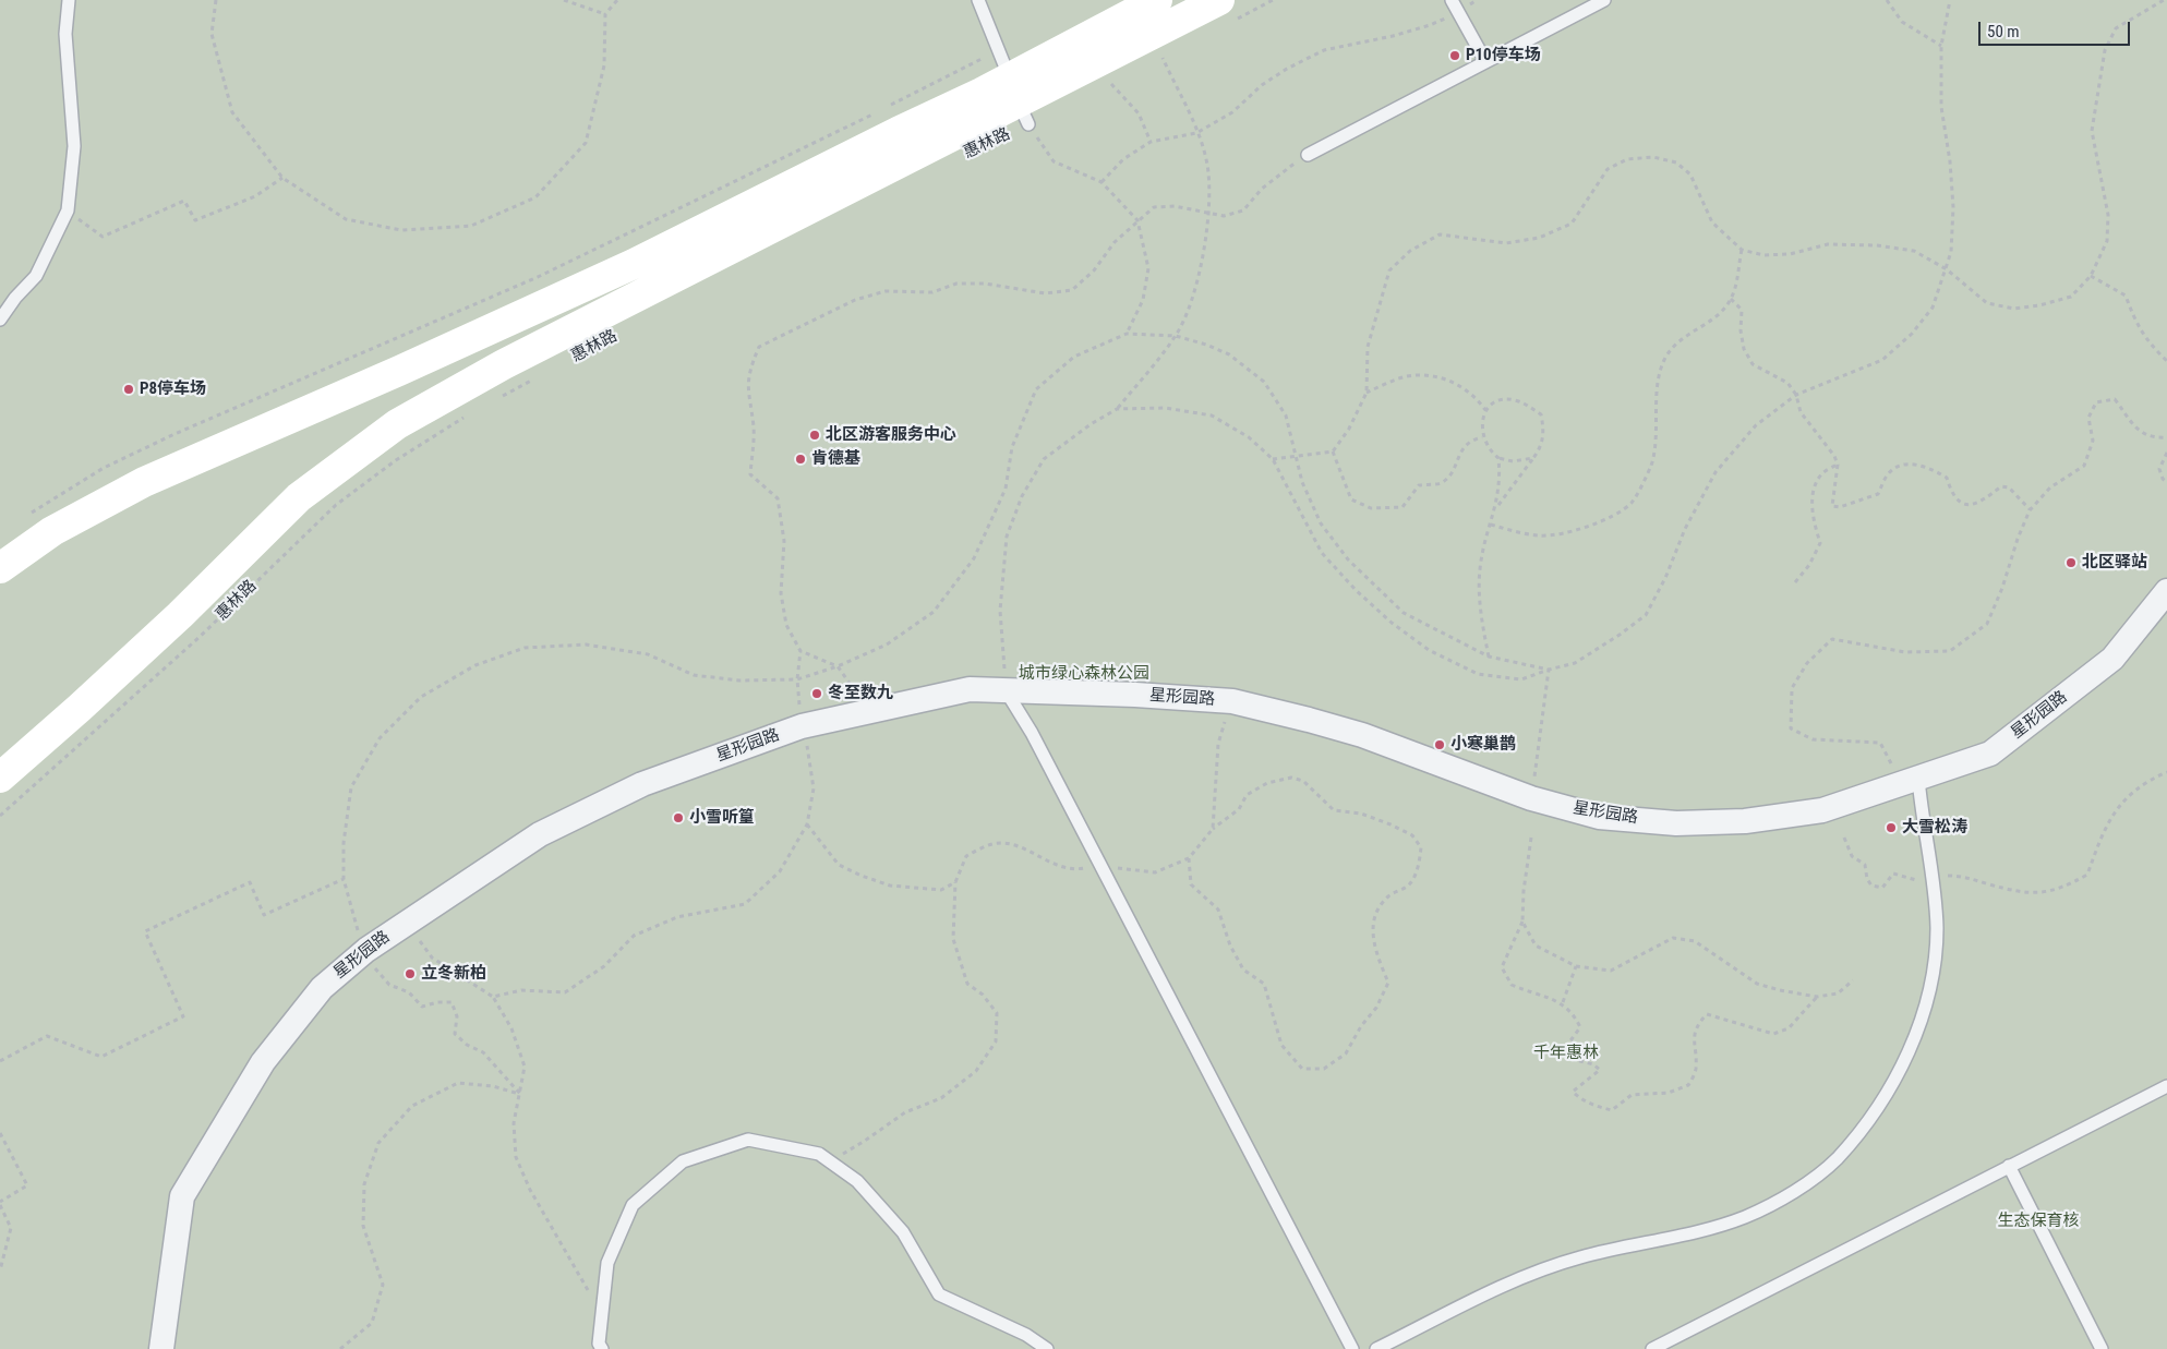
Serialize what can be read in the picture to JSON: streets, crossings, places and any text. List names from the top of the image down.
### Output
{
  "streets": {
    "main road": ["惠林路"],
    "street": ["星形园路"]
  },
  "parks": ["城市绿心森林公园", "千年惠林", "生态保育核"],
  "places": [
    "P10停车场",
    "P8停车场",
    "北区游客服务中心",
    "肯德基",
    "北区驿站",
    "冬至数九",
    "小寒巢鹊",
    "小雪听篁",
    "大雪松涛",
    "立冬新柏"
  ],
  "scale_bar": "50 m"
}
